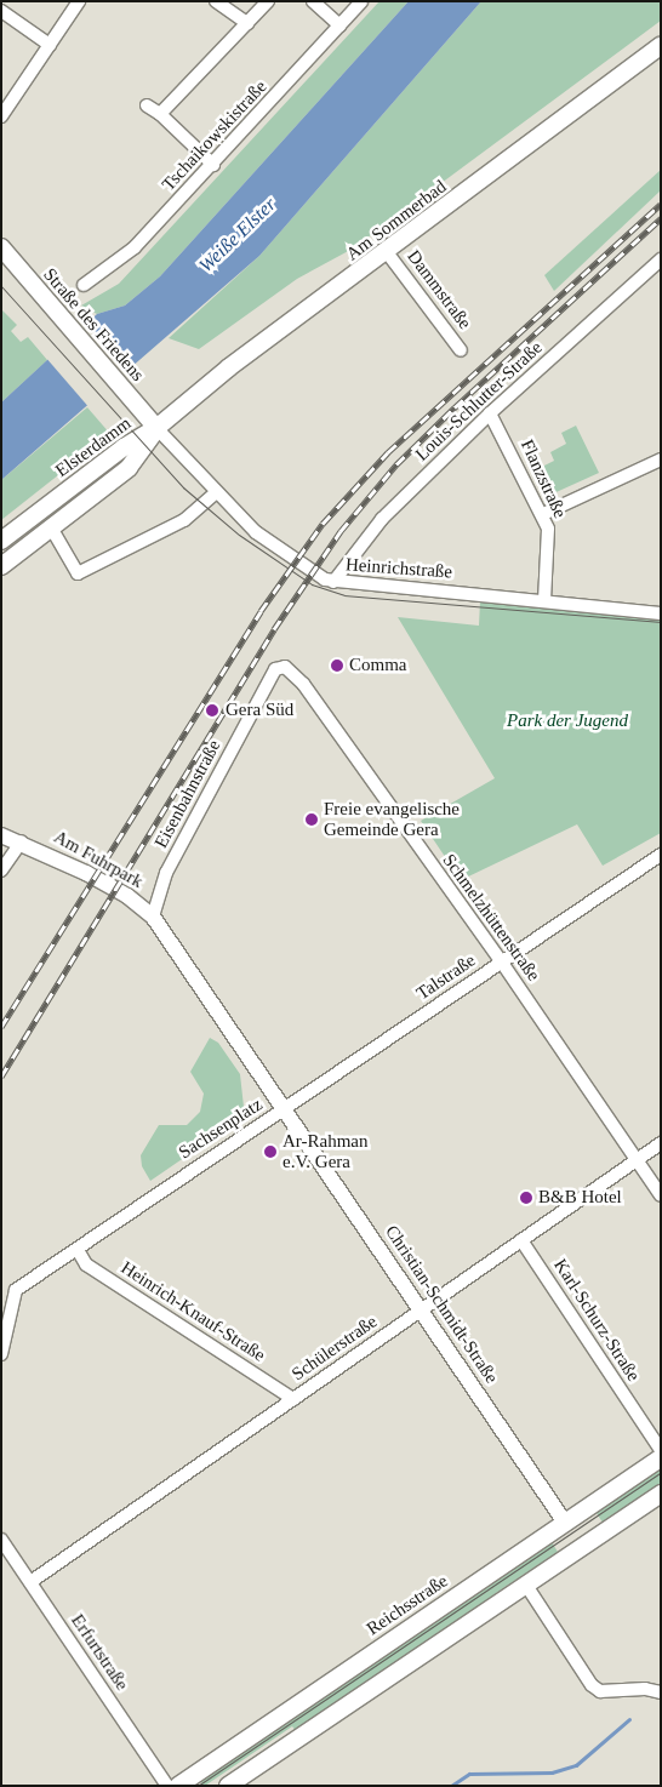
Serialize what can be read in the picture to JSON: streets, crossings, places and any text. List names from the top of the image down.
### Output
{
  "streets": {
    "main road": [
      "Am Sommerbad",
      "Straße des Friedens",
      "Elsterdamm",
      "Reichsstraße"
    ],
    "street": [
      "Tschaikowskistraße",
      "Dammstraße",
      "Louis-Schlutter-Straße",
      "Flanzstraße",
      "Heinrichstraße",
      "Eisenbahnstraße",
      "Am Fuhrpark",
      "Schmelzhüttenstraße",
      "Talstraße",
      "Sachsenplatz",
      "Christian-Schmidt-Straße",
      "Heinrich-Knauf-Straße",
      "Karl-Schurz-Straße",
      "Schülerstraße",
      "Erfurtstraße"
    ]
  },
  "crossings": [
    ["Am Sommerbad", "Dammstraße"],
    ["Am Sommerbad", "Straße des Friedens"],
    ["Am Sommerbad", "Elsterdamm"],
    ["Am Sommerbad", "Heinrichstraße"],
    ["Straße des Friedens", "Elsterdamm"],
    ["Straße des Friedens", "Heinrichstraße"],
    ["Louis-Schlutter-Straße", "Flanzstraße"],
    ["Louis-Schlutter-Straße", "Heinrichstraße"],
    ["Elsterdamm", "Heinrichstraße"],
    ["Flanzstraße", "Heinrichstraße"],
    ["Eisenbahnstraße", "Am Fuhrpark"],
    ["Eisenbahnstraße", "Schmelzhüttenstraße"],
    ["Eisenbahnstraße", "Sachsenplatz"],
    ["Am Fuhrpark", "Sachsenplatz"],
    ["Schmelzhüttenstraße", "Talstraße"],
    ["Schmelzhüttenstraße", "Schülerstraße"],
    ["Talstraße", "Sachsenplatz"],
    ["Talstraße", "Christian-Schmidt-Straße"],
    ["Sachsenplatz", "Christian-Schmidt-Straße"],
    ["Sachsenplatz", "Heinrich-Knauf-Straße"],
    ["Christian-Schmidt-Straße", "Schülerstraße"],
    ["Christian-Schmidt-Straße", "Reichsstraße"],
    ["Heinrich-Knauf-Straße", "Schülerstraße"],
    ["Karl-Schurz-Straße", "Schülerstraße"],
    ["Schülerstraße", "Erfurtstraße"]
  ],
  "water": ["Weiße Elster"],
  "parks": ["Park der Jugend"],
  "places": [
    "Comma",
    "Gera Süd",
    "Freie evangelische Gemeinde Gera",
    "Ar-Rahman e.V. Gera",
    "B&B Hotel"
  ]
}
